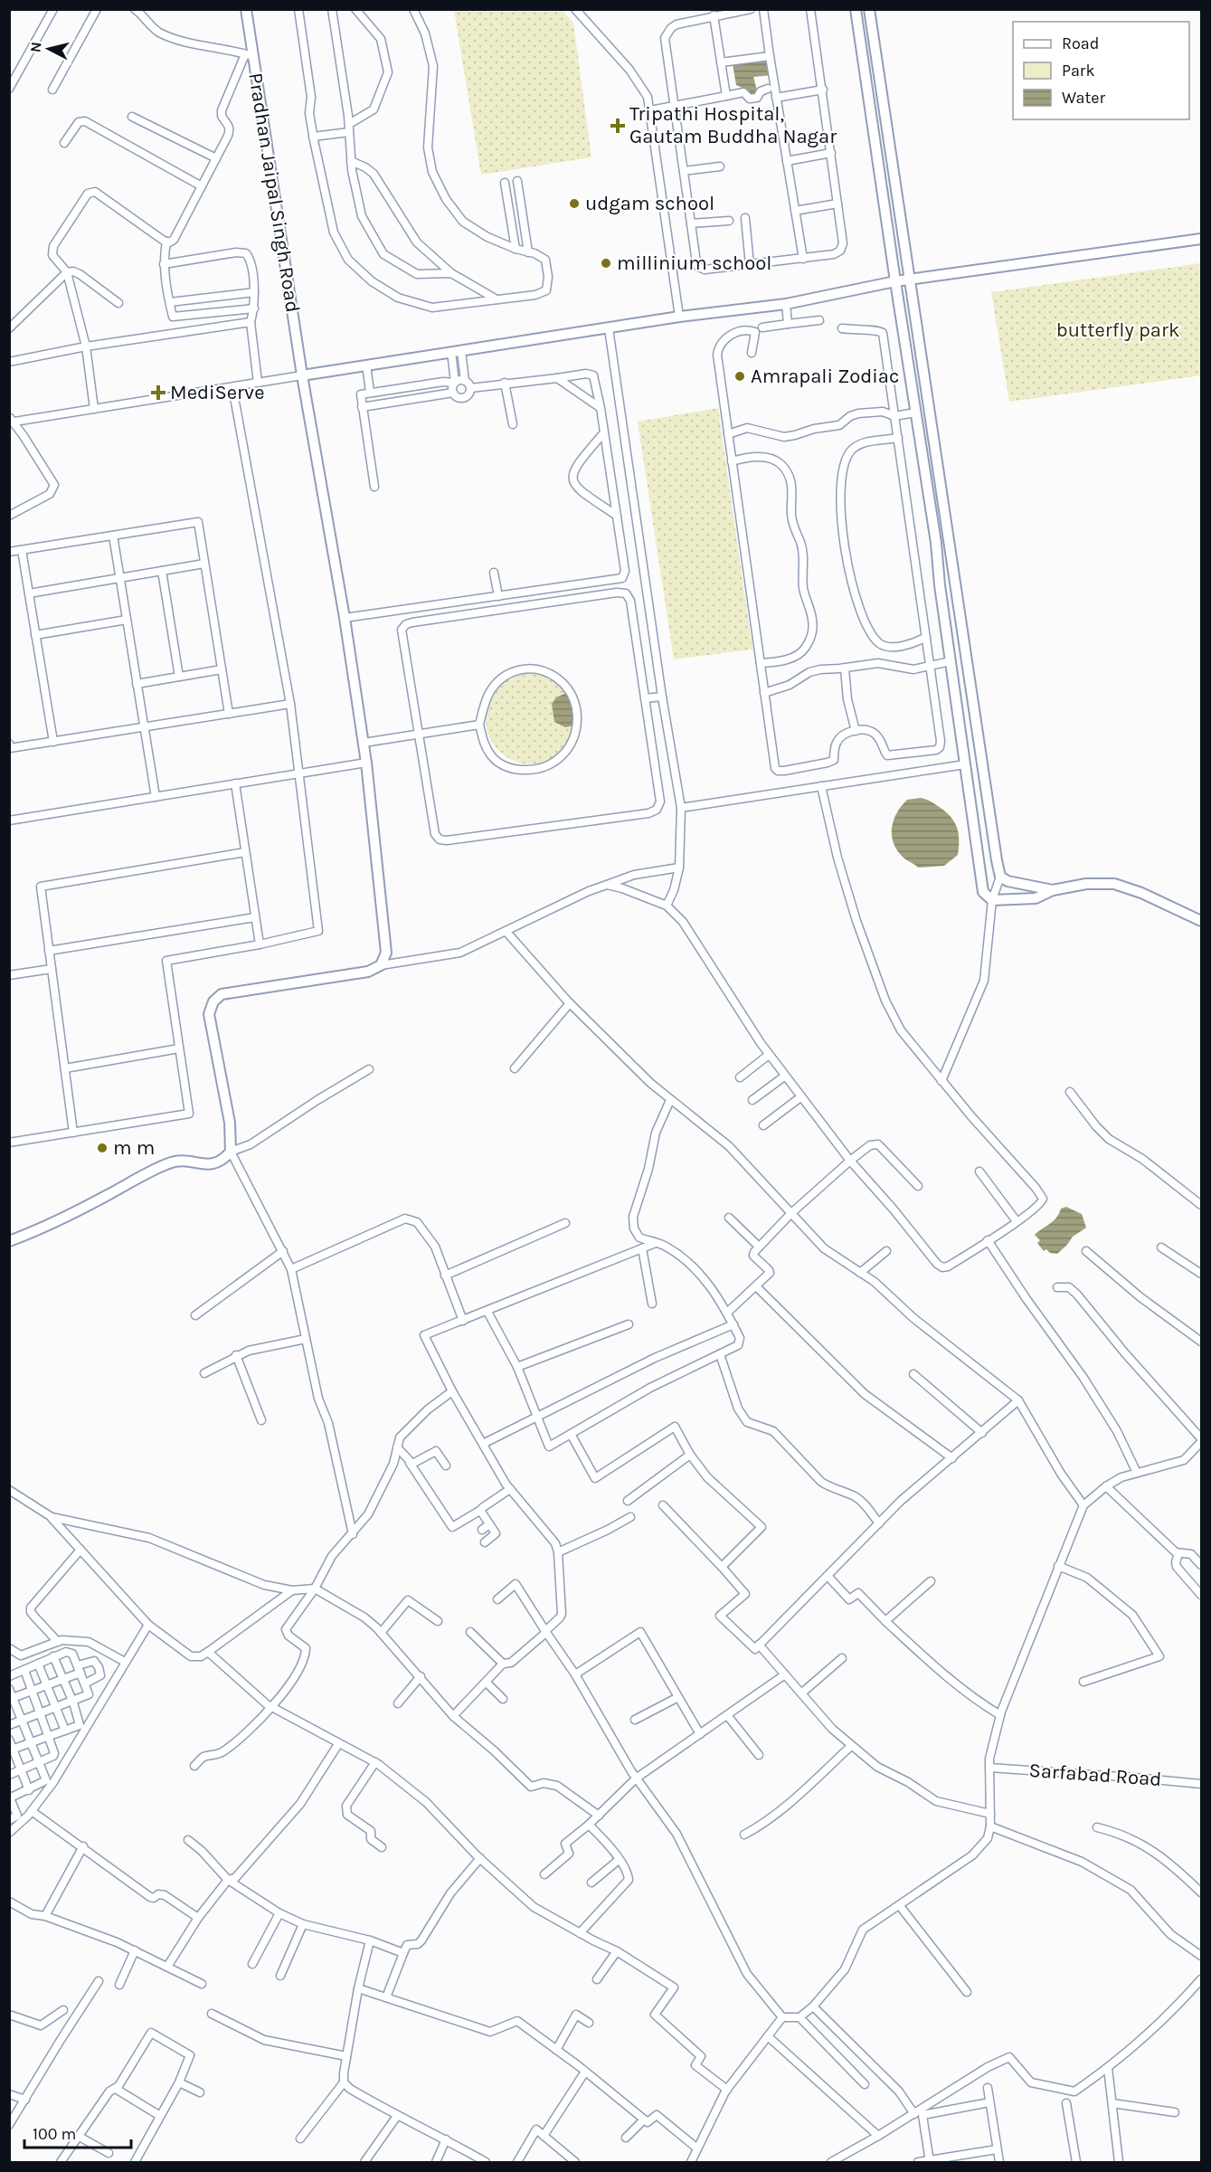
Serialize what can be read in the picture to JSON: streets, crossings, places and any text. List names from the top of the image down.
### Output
{
  "streets": {
    "street": ["Pradhan Jaipal Singh Road", "Sarfabad Road"]
  },
  "parks": ["butterfly park"],
  "places": {
    "health": ["Tripathi Hospital, Gautam Buddha Nagar", "MediServe"],
    "other": [
      "udgam school",
      "millinium school",
      "Amrapali Zodiac",
      "m m"
    ]
  },
  "legend": ["Road", "Park", "Water"],
  "scale_bar": "100 m",
  "north": "left"
}
